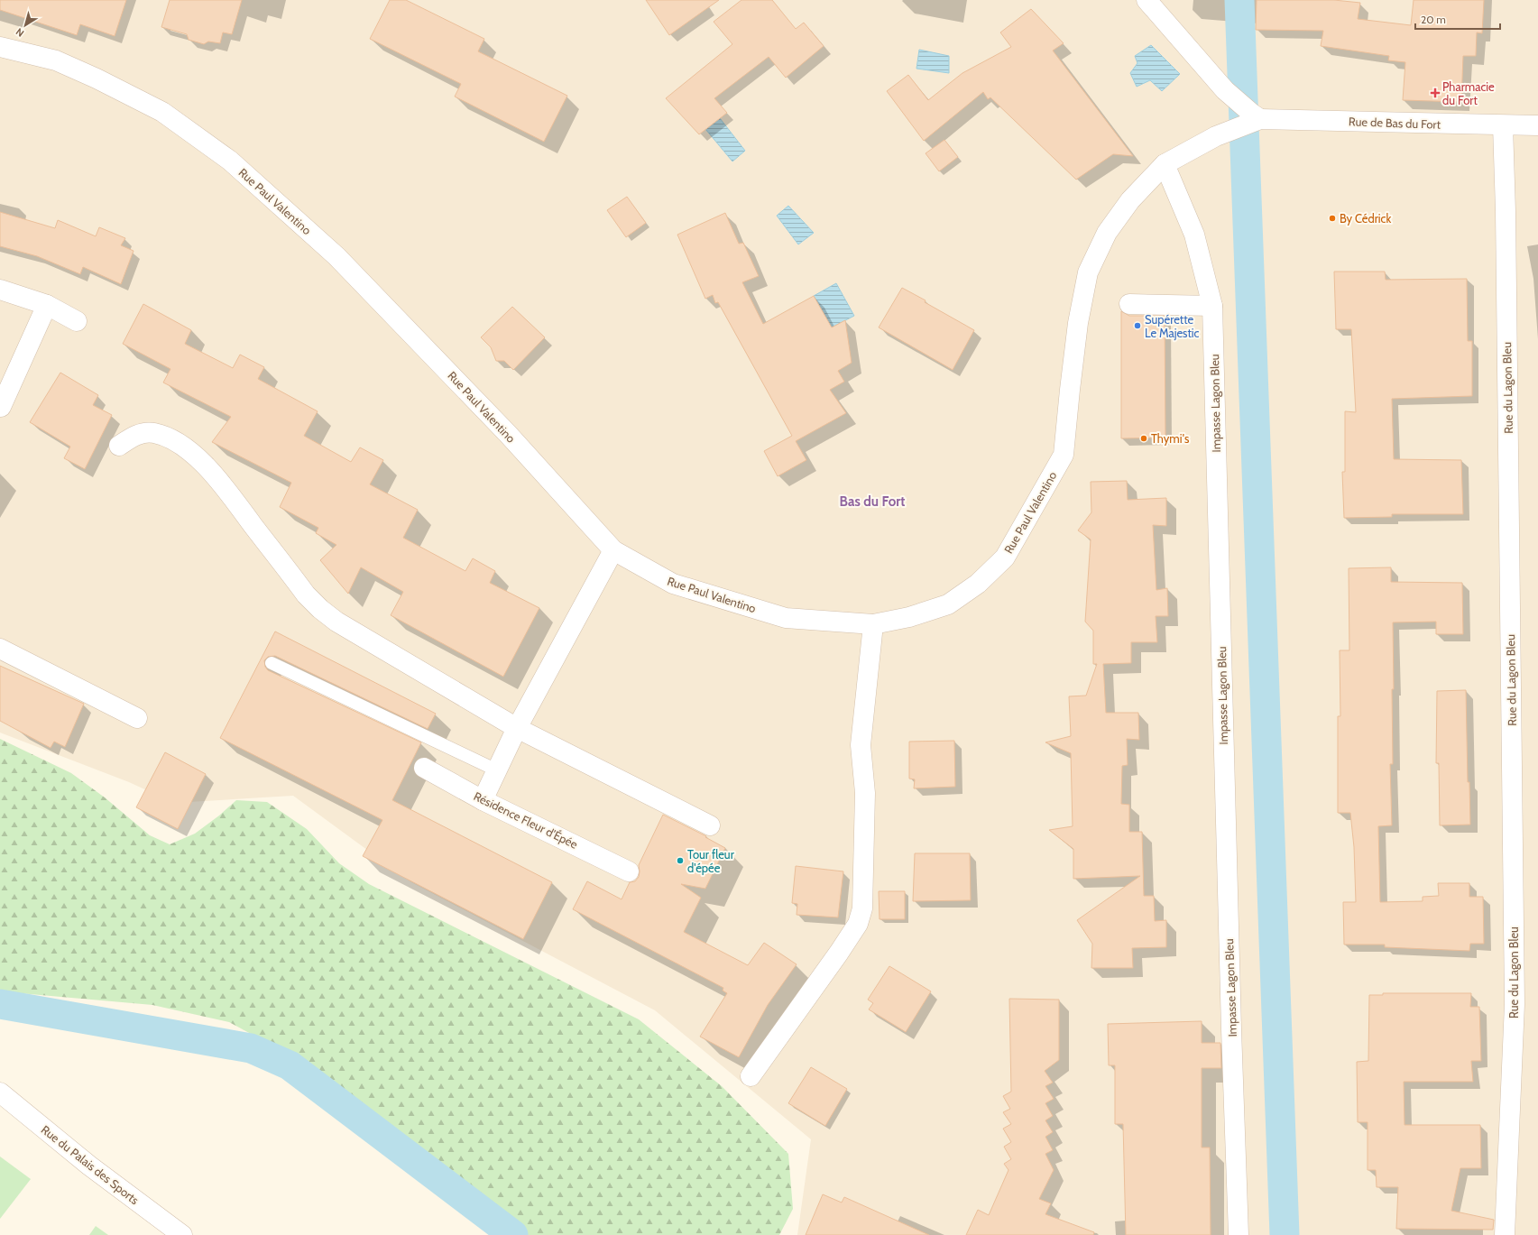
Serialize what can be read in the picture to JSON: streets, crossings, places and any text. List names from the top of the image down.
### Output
{
  "streets": {
    "street": [
      "Rue de Bas du Fort",
      "Rue Paul Valentino",
      "Rue du Lagon Bleu",
      "Impasse Lagon Bleu",
      "Résidence Fleur d'Épée",
      "Rue du Palais des Sports"
    ]
  },
  "crossings": [
    ["Rue de Bas du Fort", "Rue Paul Valentino"],
    ["Rue de Bas du Fort", "Rue du Lagon Bleu"],
    ["Rue Paul Valentino", "Impasse Lagon Bleu"]
  ],
  "districts": ["Bas du Fort"],
  "places": {
    "health": ["Pharmacie du Fort"],
    "other": [
      "By Cédrick",
      "Supérette Le Majestic",
      "Thymi's",
      "Tour fleur d'épée"
    ]
  },
  "scale_bar": "20 m",
  "north": "bottom left"
}
